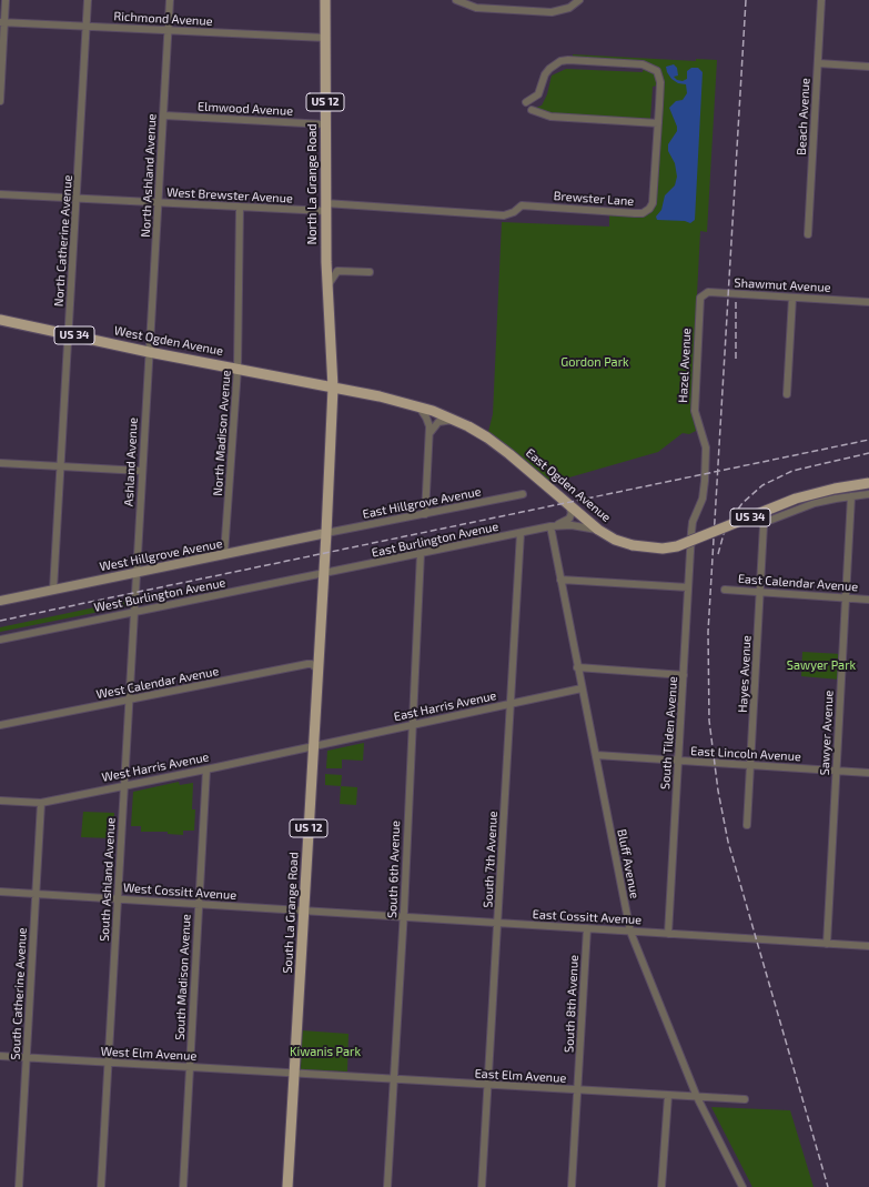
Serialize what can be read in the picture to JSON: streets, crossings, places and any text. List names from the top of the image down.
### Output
{
  "streets": {
    "main road": [
      "US 12",
      "North La Grange Road",
      "US 34",
      "West Ogden Avenue",
      "East Ogden Avenue",
      "South La Grange Road"
    ],
    "street": [
      "Richmond Avenue",
      "Elmwood Avenue",
      "Beach Avenue",
      "North Ashland Avenue",
      "West Brewster Avenue",
      "Brewster Lane",
      "North Catherine Avenue",
      "Shawmut Avenue",
      "Hazel Avenue",
      "North Madison Avenue",
      "Ashland Avenue",
      "East Hillgrove Avenue",
      "East Burlington Avenue",
      "West Hillgrove Avenue",
      "East Calendar Avenue",
      "West Burlington Avenue",
      "Hayes Avenue",
      "West Calendar Avenue",
      "East Harris Avenue",
      "South Tilden Avenue",
      "Sawyer Avenue",
      "East Lincoln Avenue",
      "West Harris Avenue",
      "South 7th Avenue",
      "Bluff Avenue",
      "South 6th Avenue",
      "South Ashland Avenue",
      "West Cossitt Avenue",
      "East Cossitt Avenue",
      "South Madison Avenue",
      "South Catherine Avenue",
      "South 8th Avenue",
      "West Elm Avenue",
      "East Elm Avenue"
    ]
  },
  "crossings": [
    ["Richmond Avenue", "North Ashland Avenue"],
    ["Richmond Avenue", "North La Grange Road"],
    ["Richmond Avenue", "North Catherine Avenue"],
    ["US 12", "North La Grange Road"],
    ["US 12", "West Ogden Avenue"],
    ["US 12", "East Ogden Avenue"],
    ["US 12", "East Hillgrove Avenue"],
    ["US 12", "West Hillgrove Avenue"],
    ["US 12", "South La Grange Road"],
    ["Elmwood Avenue", "North Ashland Avenue"],
    ["Elmwood Avenue", "North La Grange Road"],
    ["North Ashland Avenue", "West Brewster Avenue"],
    ["North Ashland Avenue", "West Ogden Avenue"],
    ["North Ashland Avenue", "Ashland Avenue"],
    ["North La Grange Road", "West Brewster Avenue"],
    ["North La Grange Road", "Brewster Lane"],
    ["West Brewster Avenue", "Brewster Lane"],
    ["West Brewster Avenue", "North Catherine Avenue"],
    ["West Brewster Avenue", "North Madison Avenue"],
    ["North Catherine Avenue", "West Ogden Avenue"],
    ["North Catherine Avenue", "West Hillgrove Avenue"],
    ["Shawmut Avenue", "Hazel Avenue"],
    ["West Ogden Avenue", "North Madison Avenue"],
    ["West Ogden Avenue", "Ashland Avenue"],
    ["West Ogden Avenue", "East Ogden Avenue"],
    ["Hazel Avenue", "South Tilden Avenue"],
    ["North Madison Avenue", "West Hillgrove Avenue"],
    ["Ashland Avenue", "West Hillgrove Avenue"],
    ["Ashland Avenue", "South Ashland Avenue"],
    ["East Ogden Avenue", "East Burlington Avenue"],
    ["East Hillgrove Avenue", "West Hillgrove Avenue"],
    ["East Hillgrove Avenue", "South La Grange Road"],
    ["East Burlington Avenue", "West Burlington Avenue"],
    ["East Burlington Avenue", "South 7th Avenue"],
    ["East Burlington Avenue", "Bluff Avenue"],
    ["East Burlington Avenue", "South 6th Avenue"],
    ["East Burlington Avenue", "South La Grange Road"],
    ["West Hillgrove Avenue", "South Ashland Avenue"],
    ["West Hillgrove Avenue", "South La Grange Road"],
    ["East Calendar Avenue", "Hayes Avenue"],
    ["East Calendar Avenue", "Sawyer Avenue"],
    ["West Burlington Avenue", "South Ashland Avenue"],
    ["West Burlington Avenue", "South La Grange Road"],
    ["Hayes Avenue", "Sawyer Avenue"],
    ["Hayes Avenue", "East Lincoln Avenue"],
    ["West Calendar Avenue", "South Ashland Avenue"],
    ["West Calendar Avenue", "South La Grange Road"],
    ["East Harris Avenue", "West Harris Avenue"],
    ["East Harris Avenue", "South 7th Avenue"],
    ["East Harris Avenue", "Bluff Avenue"],
    ["East Harris Avenue", "South 6th Avenue"],
    ["East Harris Avenue", "South La Grange Road"],
    ["South Tilden Avenue", "East Lincoln Avenue"],
    ["South Tilden Avenue", "East Cossitt Avenue"],
    ["Sawyer Avenue", "East Lincoln Avenue"],
    ["Sawyer Avenue", "East Cossitt Avenue"],
    ["East Lincoln Avenue", "Bluff Avenue"],
    ["West Harris Avenue", "South Ashland Avenue"],
    ["West Harris Avenue", "South La Grange Road"],
    ["West Harris Avenue", "South Madison Avenue"],
    ["West Harris Avenue", "South Catherine Avenue"],
    ["South 7th Avenue", "East Cossitt Avenue"],
    ["South 7th Avenue", "East Elm Avenue"],
    ["Bluff Avenue", "East Cossitt Avenue"],
    ["Bluff Avenue", "East Elm Avenue"],
    ["South 6th Avenue", "East Cossitt Avenue"],
    ["South 6th Avenue", "East Elm Avenue"],
    ["South Ashland Avenue", "West Cossitt Avenue"],
    ["South Ashland Avenue", "West Elm Avenue"],
    ["West Cossitt Avenue", "South La Grange Road"],
    ["West Cossitt Avenue", "East Cossitt Avenue"],
    ["West Cossitt Avenue", "South Madison Avenue"],
    ["West Cossitt Avenue", "South Catherine Avenue"],
    ["South La Grange Road", "East Cossitt Avenue"],
    ["South La Grange Road", "West Elm Avenue"],
    ["South La Grange Road", "East Elm Avenue"],
    ["East Cossitt Avenue", "South 8th Avenue"],
    ["South Madison Avenue", "West Elm Avenue"],
    ["South Catherine Avenue", "West Elm Avenue"],
    ["South 8th Avenue", "East Elm Avenue"],
    ["West Elm Avenue", "East Elm Avenue"]
  ],
  "parks": ["Gordon Park", "Sawyer Park", "Kiwanis Park"]
}
